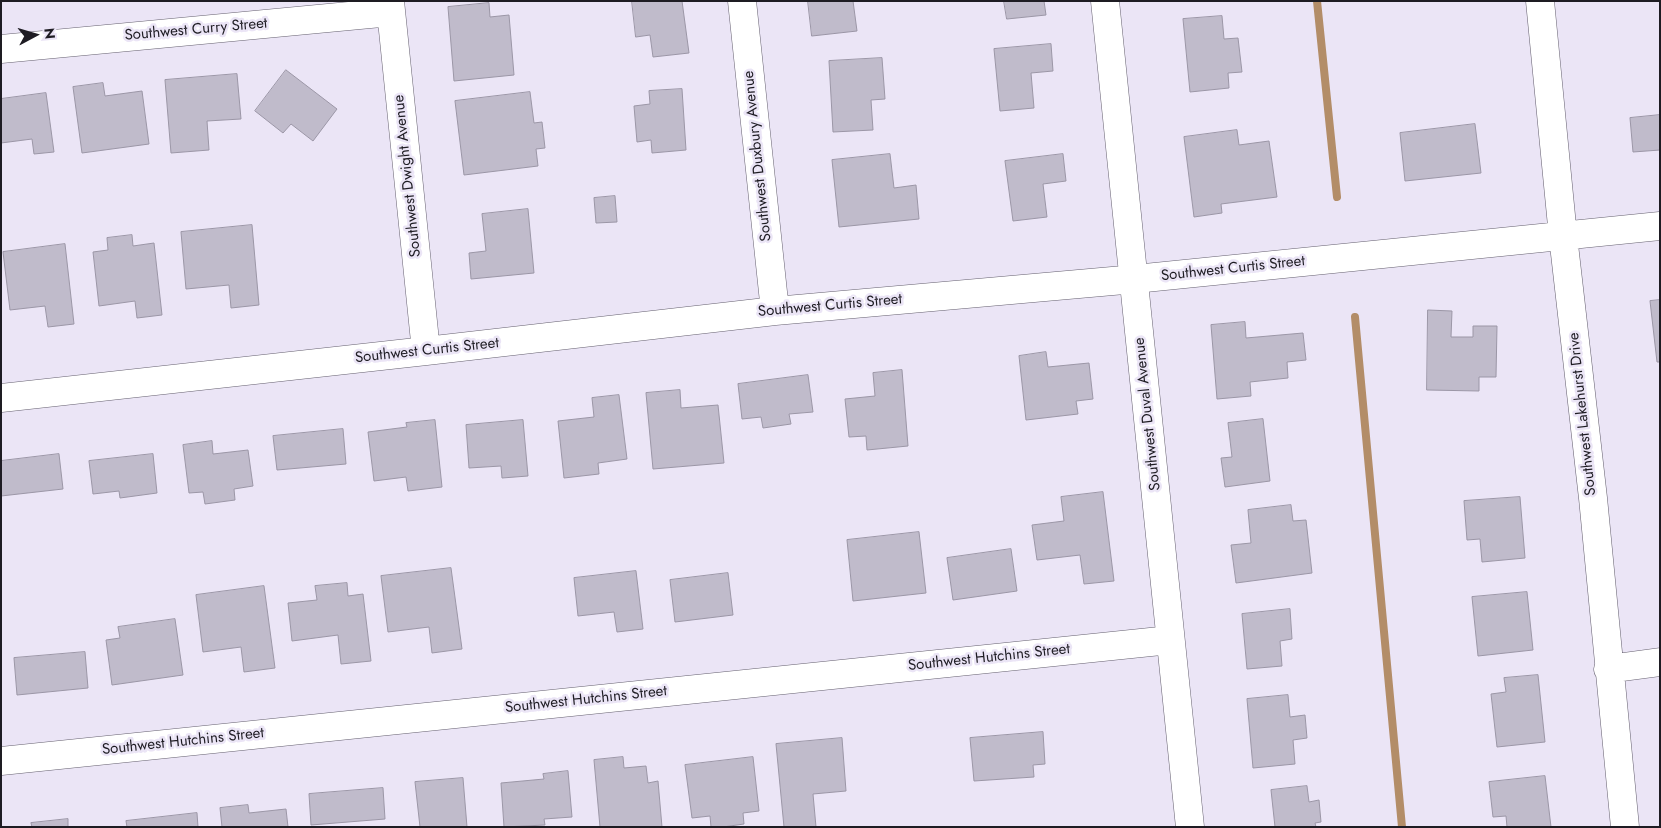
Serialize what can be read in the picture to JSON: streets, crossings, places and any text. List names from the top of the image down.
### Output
{
  "streets": {
    "street": [
      "Southwest Curry Street",
      "Southwest Duxbury Avenue",
      "Southwest Dwight Avenue",
      "Southwest Curtis Street",
      "Southwest Duval Avenue",
      "Southwest Lakehurst Drive",
      "Southwest Hutchins Street"
    ]
  },
  "crossings": [
    ["Southwest Curry Street", "Southwest Dwight Avenue"],
    ["Southwest Duxbury Avenue", "Southwest Curtis Street"],
    ["Southwest Dwight Avenue", "Southwest Curtis Street"],
    ["Southwest Curtis Street", "Southwest Duval Avenue"],
    ["Southwest Curtis Street", "Southwest Lakehurst Drive"],
    ["Southwest Duval Avenue", "Southwest Hutchins Street"]
  ],
  "north": "right"
}
